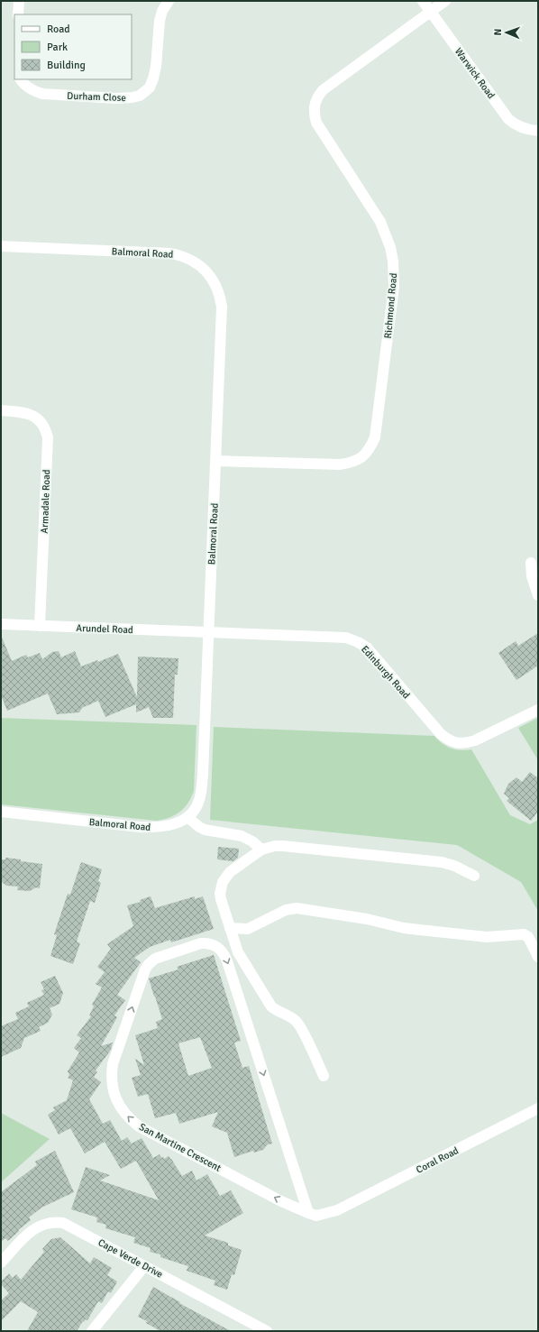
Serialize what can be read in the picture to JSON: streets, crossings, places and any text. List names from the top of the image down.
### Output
{
  "streets": {
    "street": [
      "Warwick Road",
      "Durham Close",
      "Balmoral Road",
      "Richmond Road",
      "Armadale Road",
      "Arundel Road",
      "Edinburgh Road",
      "San Martine Crescent",
      "Coral Road",
      "Cape Verde Drive"
    ]
  },
  "crossings": [
    ["Warwick Road", "Richmond Road"],
    ["Balmoral Road", "Richmond Road"],
    ["Balmoral Road", "Arundel Road"],
    ["Balmoral Road", "Edinburgh Road"],
    ["Armadale Road", "Arundel Road"],
    ["Arundel Road", "Edinburgh Road"],
    ["San Martine Crescent", "Coral Road"]
  ],
  "legend": ["Road", "Park", "Building"],
  "north": "left"
}
